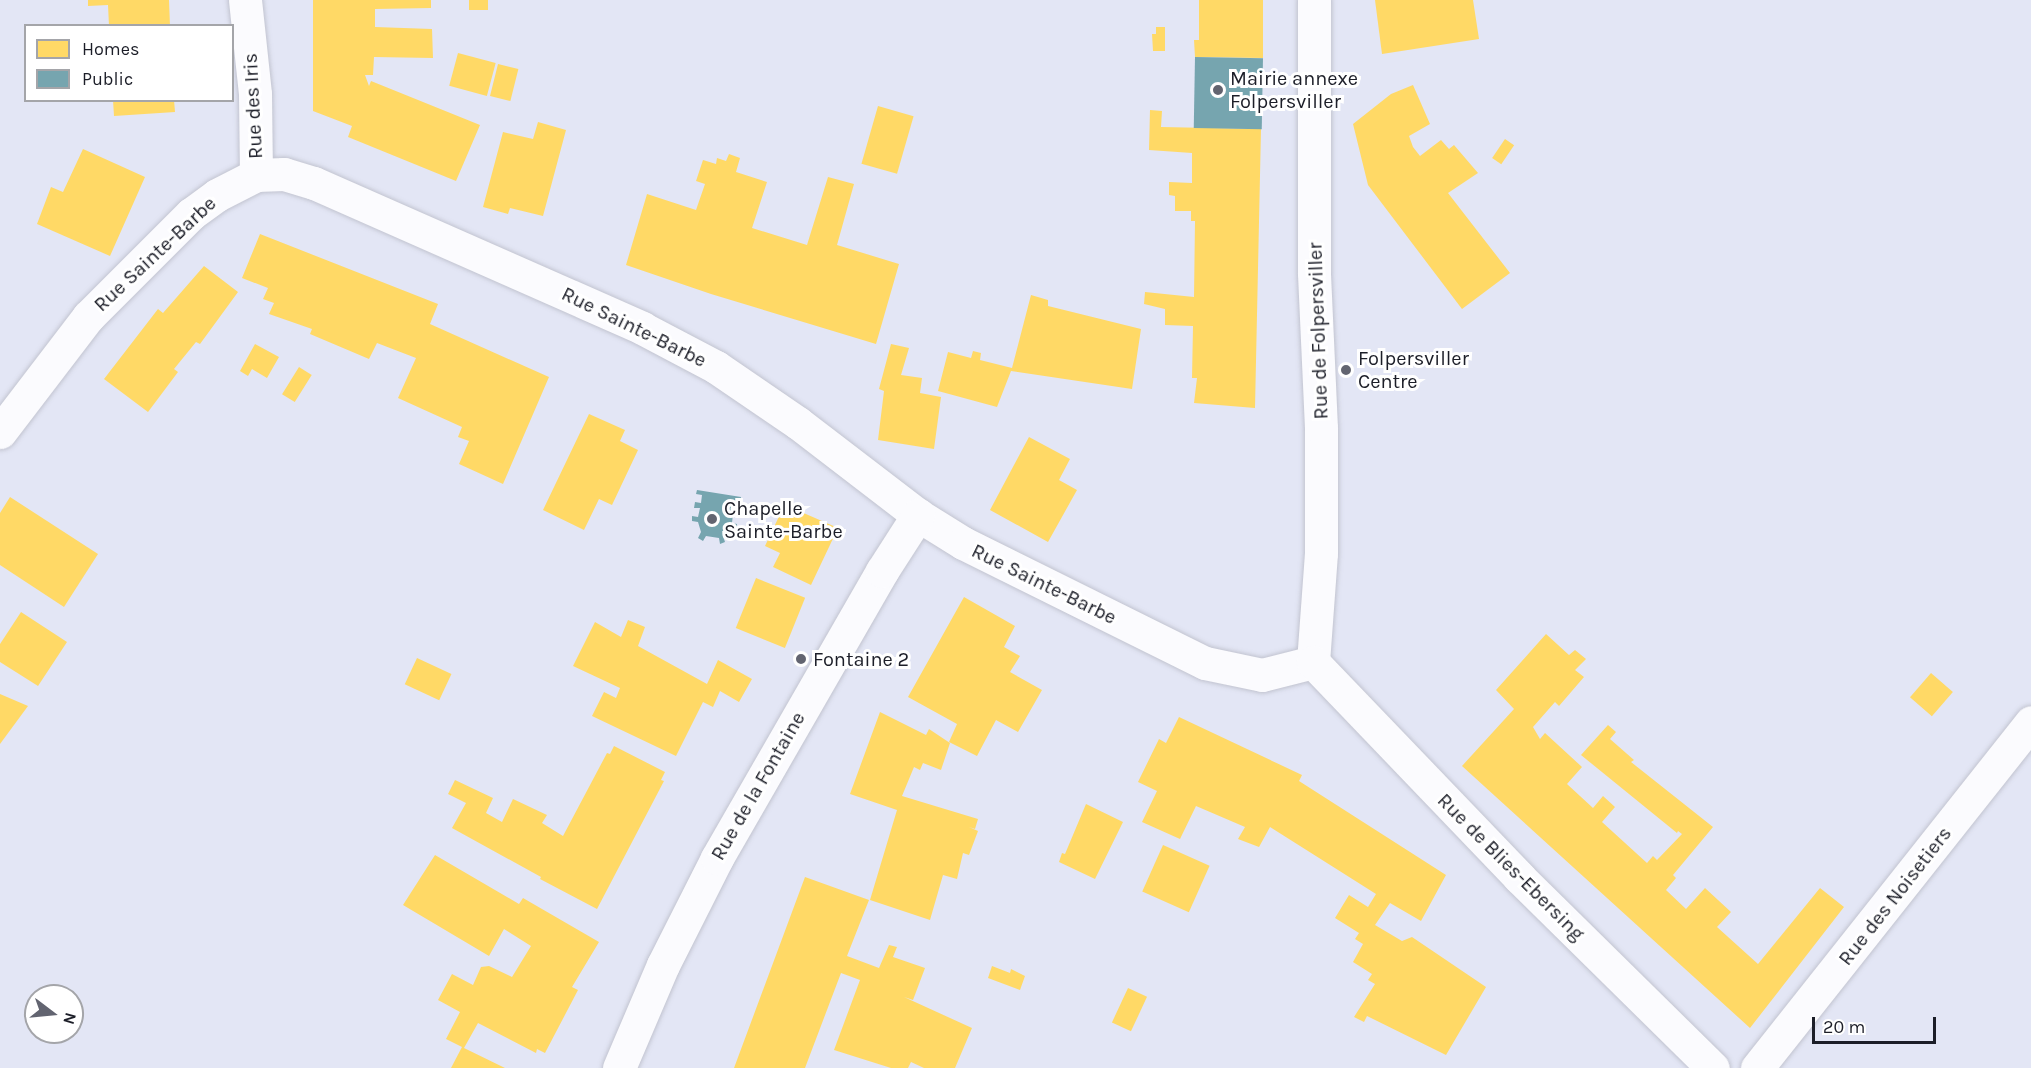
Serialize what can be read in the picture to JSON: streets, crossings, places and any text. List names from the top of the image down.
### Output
{
  "streets": {
    "street": [
      "Rue des Iris",
      "Rue Sainte-Barbe",
      "Rue de Folpersviller",
      "Rue de la Fontaine",
      "Rue de Blies-Ebersing",
      "Rue des Noisetiers"
    ]
  },
  "crossings": [
    ["Rue des Iris", "Rue Sainte-Barbe"],
    ["Rue Sainte-Barbe", "Rue de Folpersviller"],
    ["Rue Sainte-Barbe", "Rue de la Fontaine"],
    ["Rue Sainte-Barbe", "Rue de Blies-Ebersing"],
    ["Rue de Folpersviller", "Rue de Blies-Ebersing"]
  ],
  "places": [
    "Mairie annexe Folpersviller",
    "Folpersviller Centre",
    "Chapelle Sainte-Barbe",
    "Fontaine 2"
  ],
  "legend": ["Homes", "Public"],
  "scale_bar": "20 m",
  "north": "right"
}
